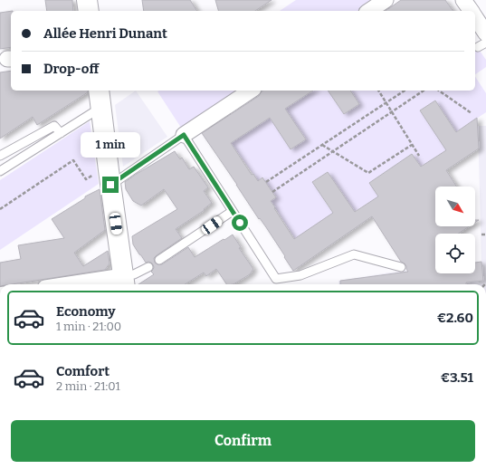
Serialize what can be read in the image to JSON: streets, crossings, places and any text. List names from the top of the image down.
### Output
{
  "north": "bottom right",
  "page": {
    "banner": ["Allée Henri Dunant", "Drop-off"],
    "bubble": "1 min",
    "list": [
      {
        "name": "Economy",
        "note": "1 min · 21:00",
        "value": "€2.60"
      },
      {
        "name": "Comfort",
        "note": "2 min · 21:01",
        "value": "€3.51"
      }
    ],
    "buttons": "Confirm"
  }
}
